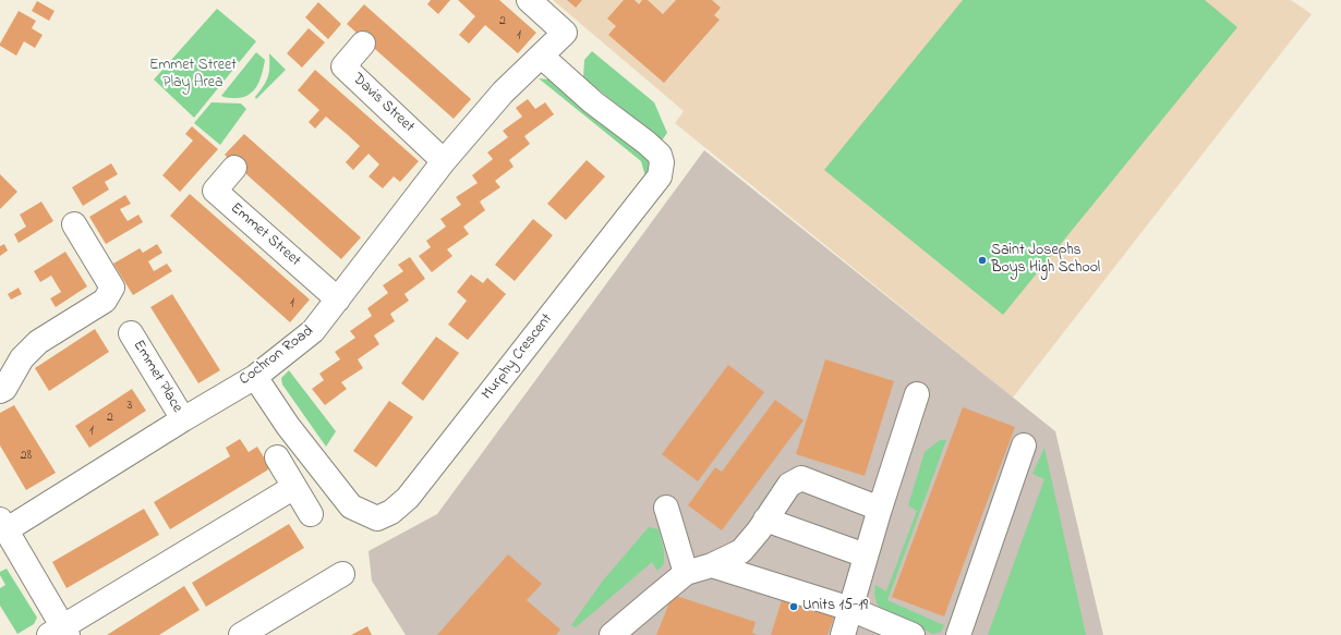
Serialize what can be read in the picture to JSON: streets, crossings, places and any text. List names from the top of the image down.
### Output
{
  "streets": {
    "street": [
      "Davis Street",
      "Emmet Street",
      "Cochron Road",
      "Murphy Crescent",
      "Emmet Place"
    ]
  },
  "crossings": [
    ["Davis Street", "Cochron Road"],
    ["Emmet Street", "Cochron Road"],
    ["Cochron Road", "Murphy Crescent"],
    ["Cochron Road", "Emmet Place"]
  ],
  "parks": ["Emmet Street Play Area"],
  "places": ["Saint Josephs Boys High School", "Units 15-19"],
  "house_numbers": [
    "2",
    "1",
    "1",
    "3",
    "2",
    "1",
    "28"
  ]
}
